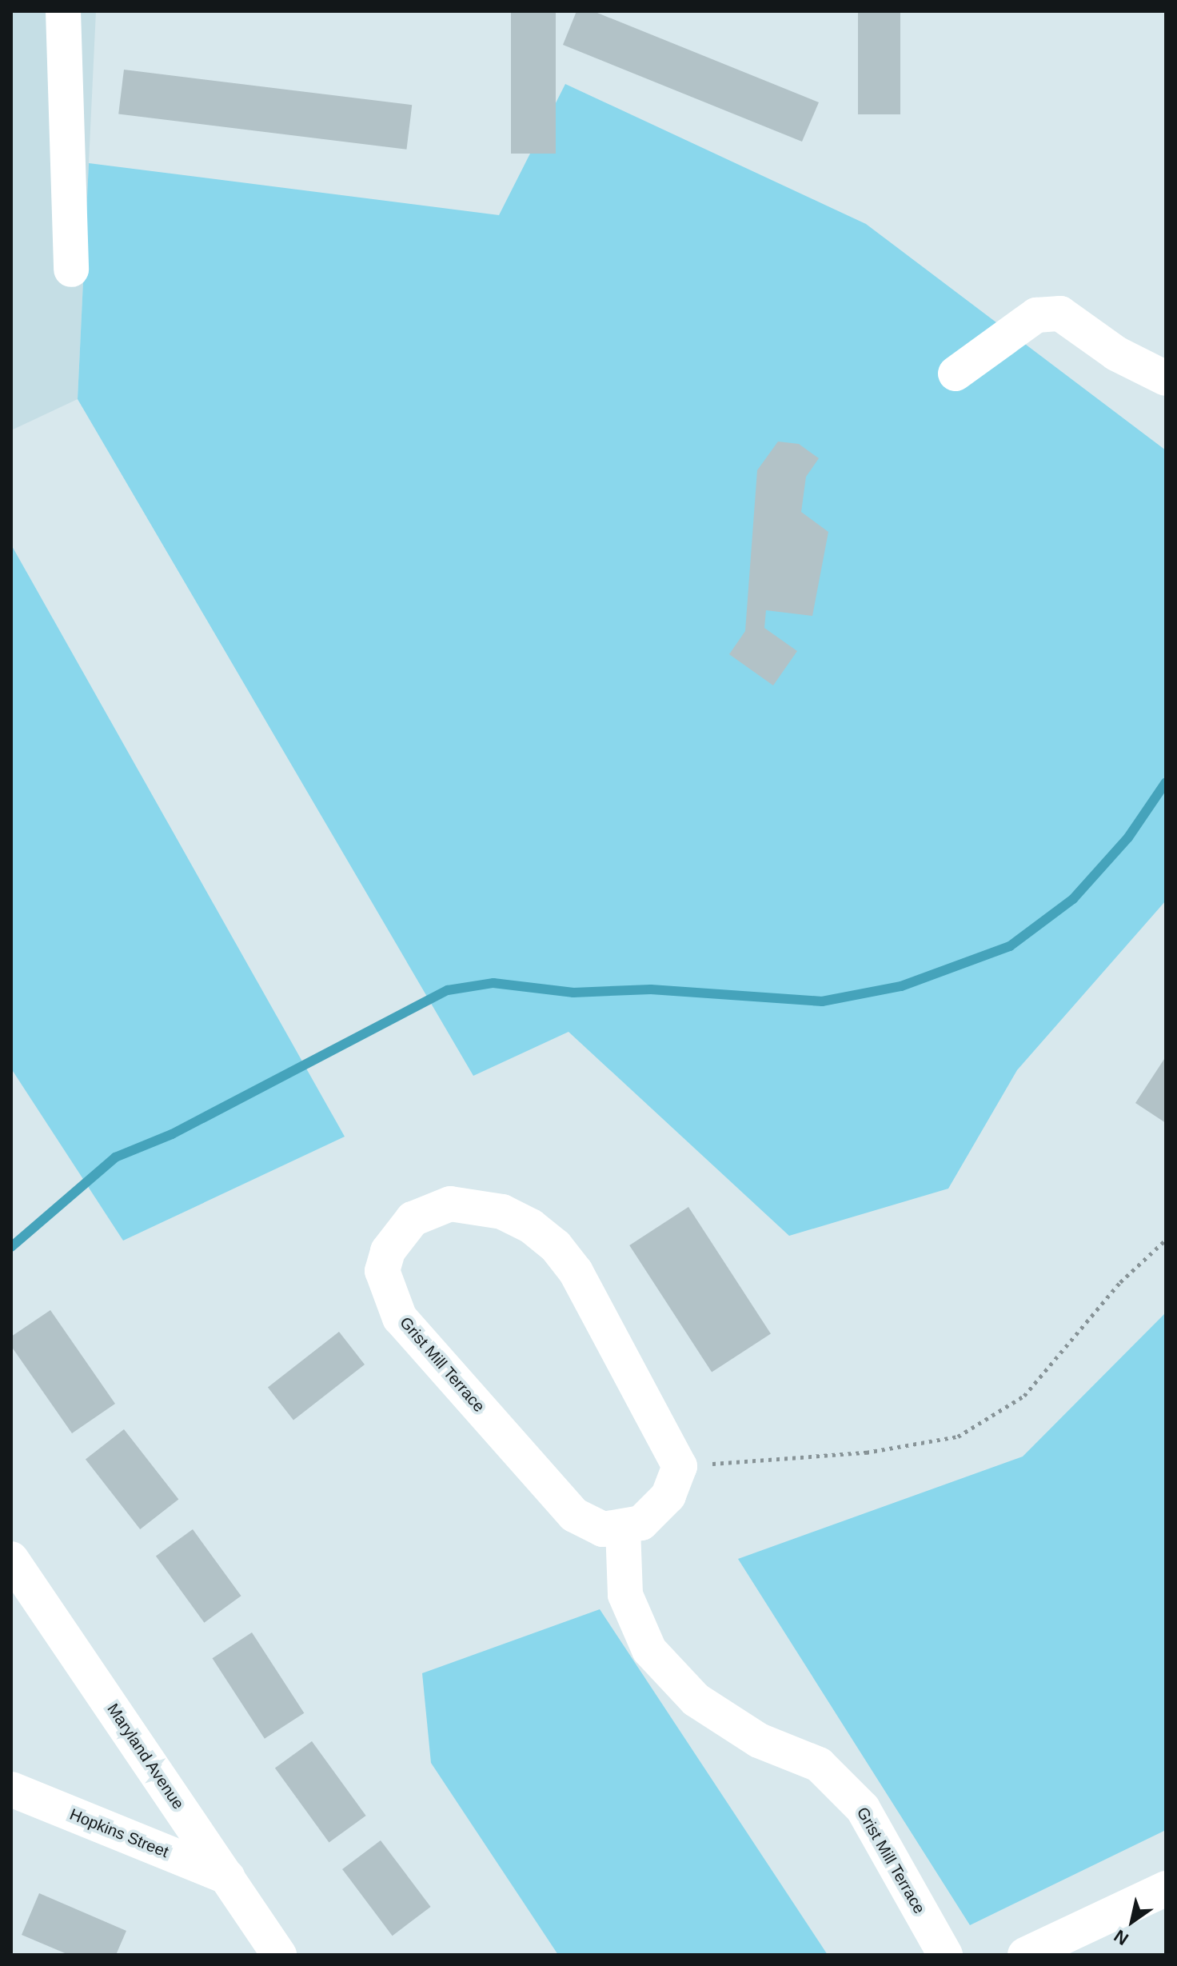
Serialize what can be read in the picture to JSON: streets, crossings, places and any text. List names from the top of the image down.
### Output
{
  "streets": {
    "street": ["Grist Mill Terrace", "Maryland Avenue", "Hopkins Street"]
  },
  "crossings": [
    ["Maryland Avenue", "Hopkins Street"]
  ],
  "north": "bottom left"
}
